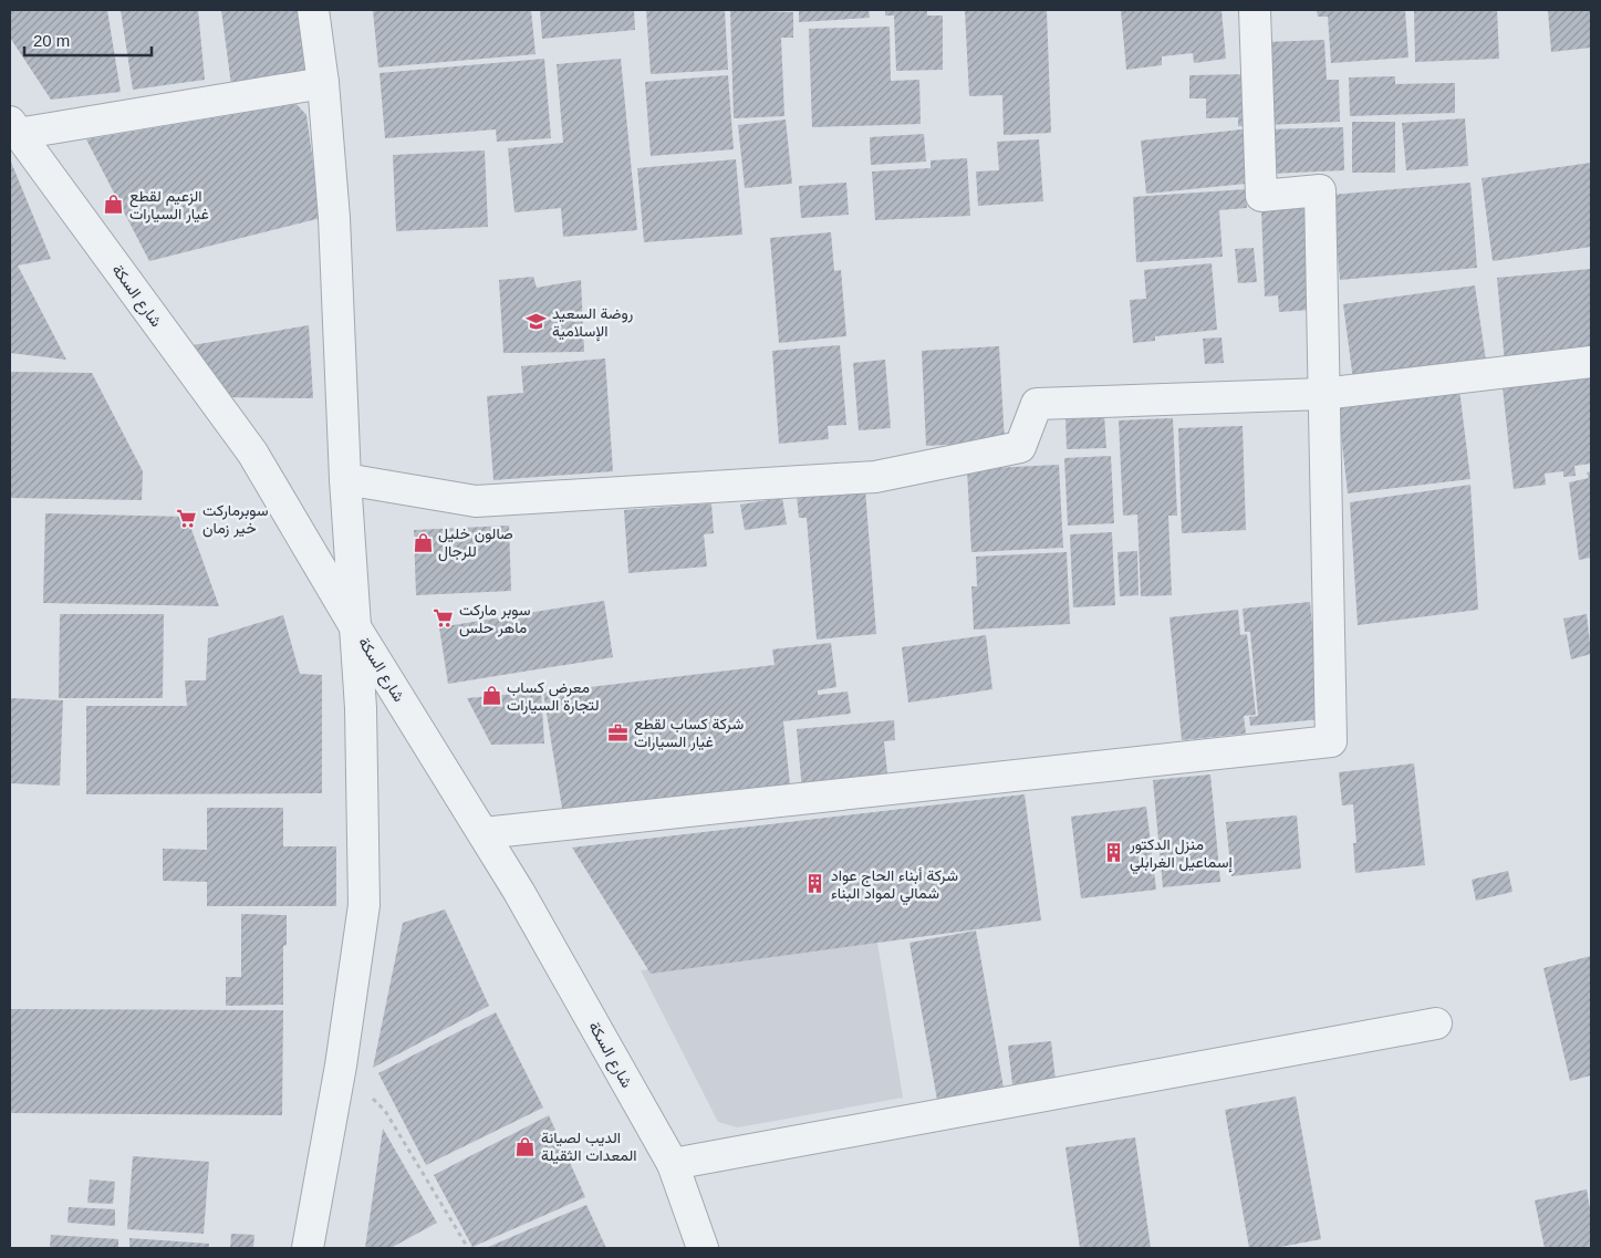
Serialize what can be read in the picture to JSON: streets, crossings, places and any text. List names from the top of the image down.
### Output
{
  "streets": {
    "street": ["شارع السكة"]
  },
  "places": {
    "shop": [
      "الزعيم لقطع غيار السيارات",
      "صالون خليل للرجال",
      "معرض كساب لتجارة السيارات",
      "الديب لصيانة المعدات الثقيلة"
    ],
    "school or university": ["روضة السعيد الإسلامية"],
    "supermarket": ["سوبرماركت خير زمان", "سوبر ماركت ماهر حلس"],
    "office": ["شركة كساب لقطع غيار السيارات"],
    "building": ["منزل الدكتور إسماعيل الغرابلي", "شركة أبناء الحاج عواد شمالي لمواد البناء"]
  },
  "scale_bar": "20 m"
}
